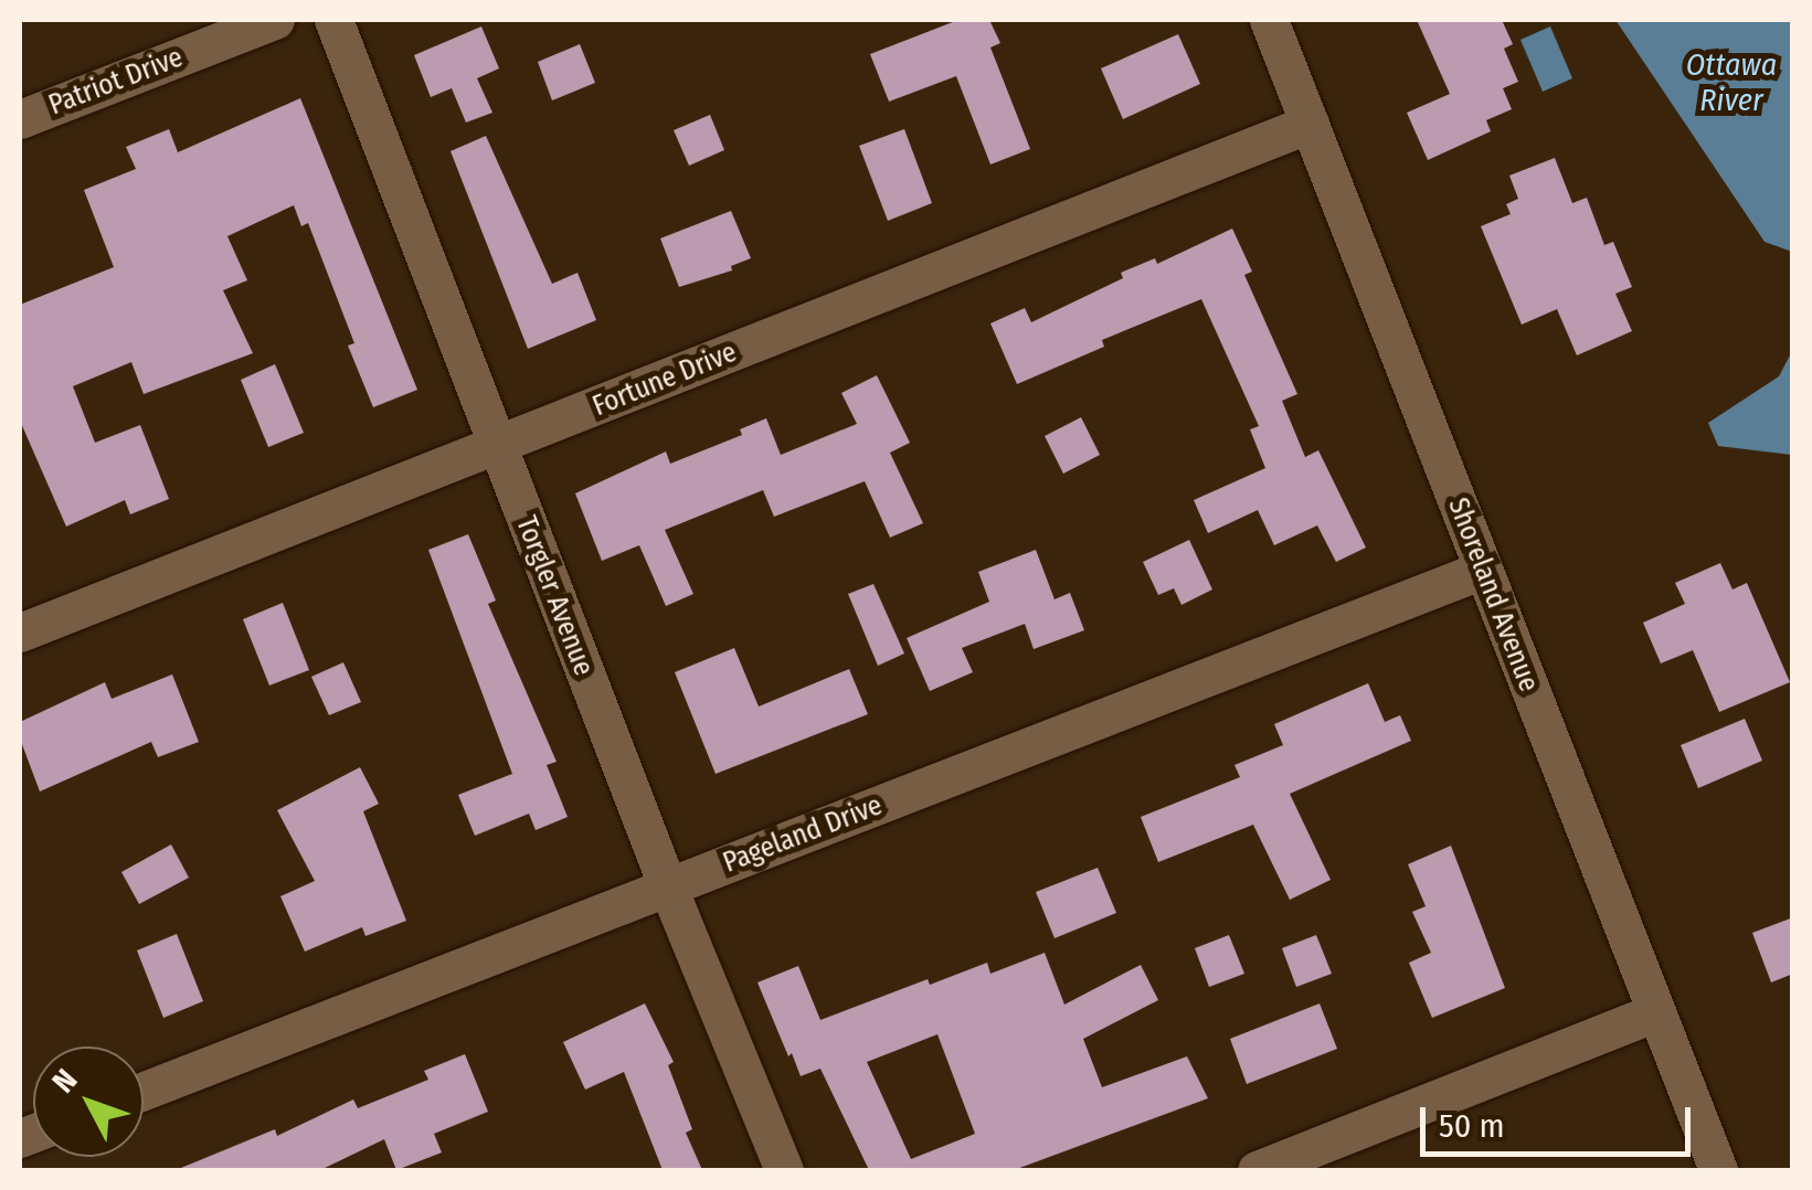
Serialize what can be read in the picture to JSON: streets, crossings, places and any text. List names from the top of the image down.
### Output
{
  "streets": {
    "street": [
      "Patriot Drive",
      "Fortune Drive",
      "Shoreland Avenue",
      "Torgler Avenue",
      "Pageland Drive"
    ]
  },
  "crossings": [
    ["Fortune Drive", "Shoreland Avenue"],
    ["Fortune Drive", "Torgler Avenue"],
    ["Shoreland Avenue", "Pageland Drive"],
    ["Torgler Avenue", "Pageland Drive"]
  ],
  "water": ["Ottawa River"],
  "scale_bar": "50 m",
  "north": "top left"
}
